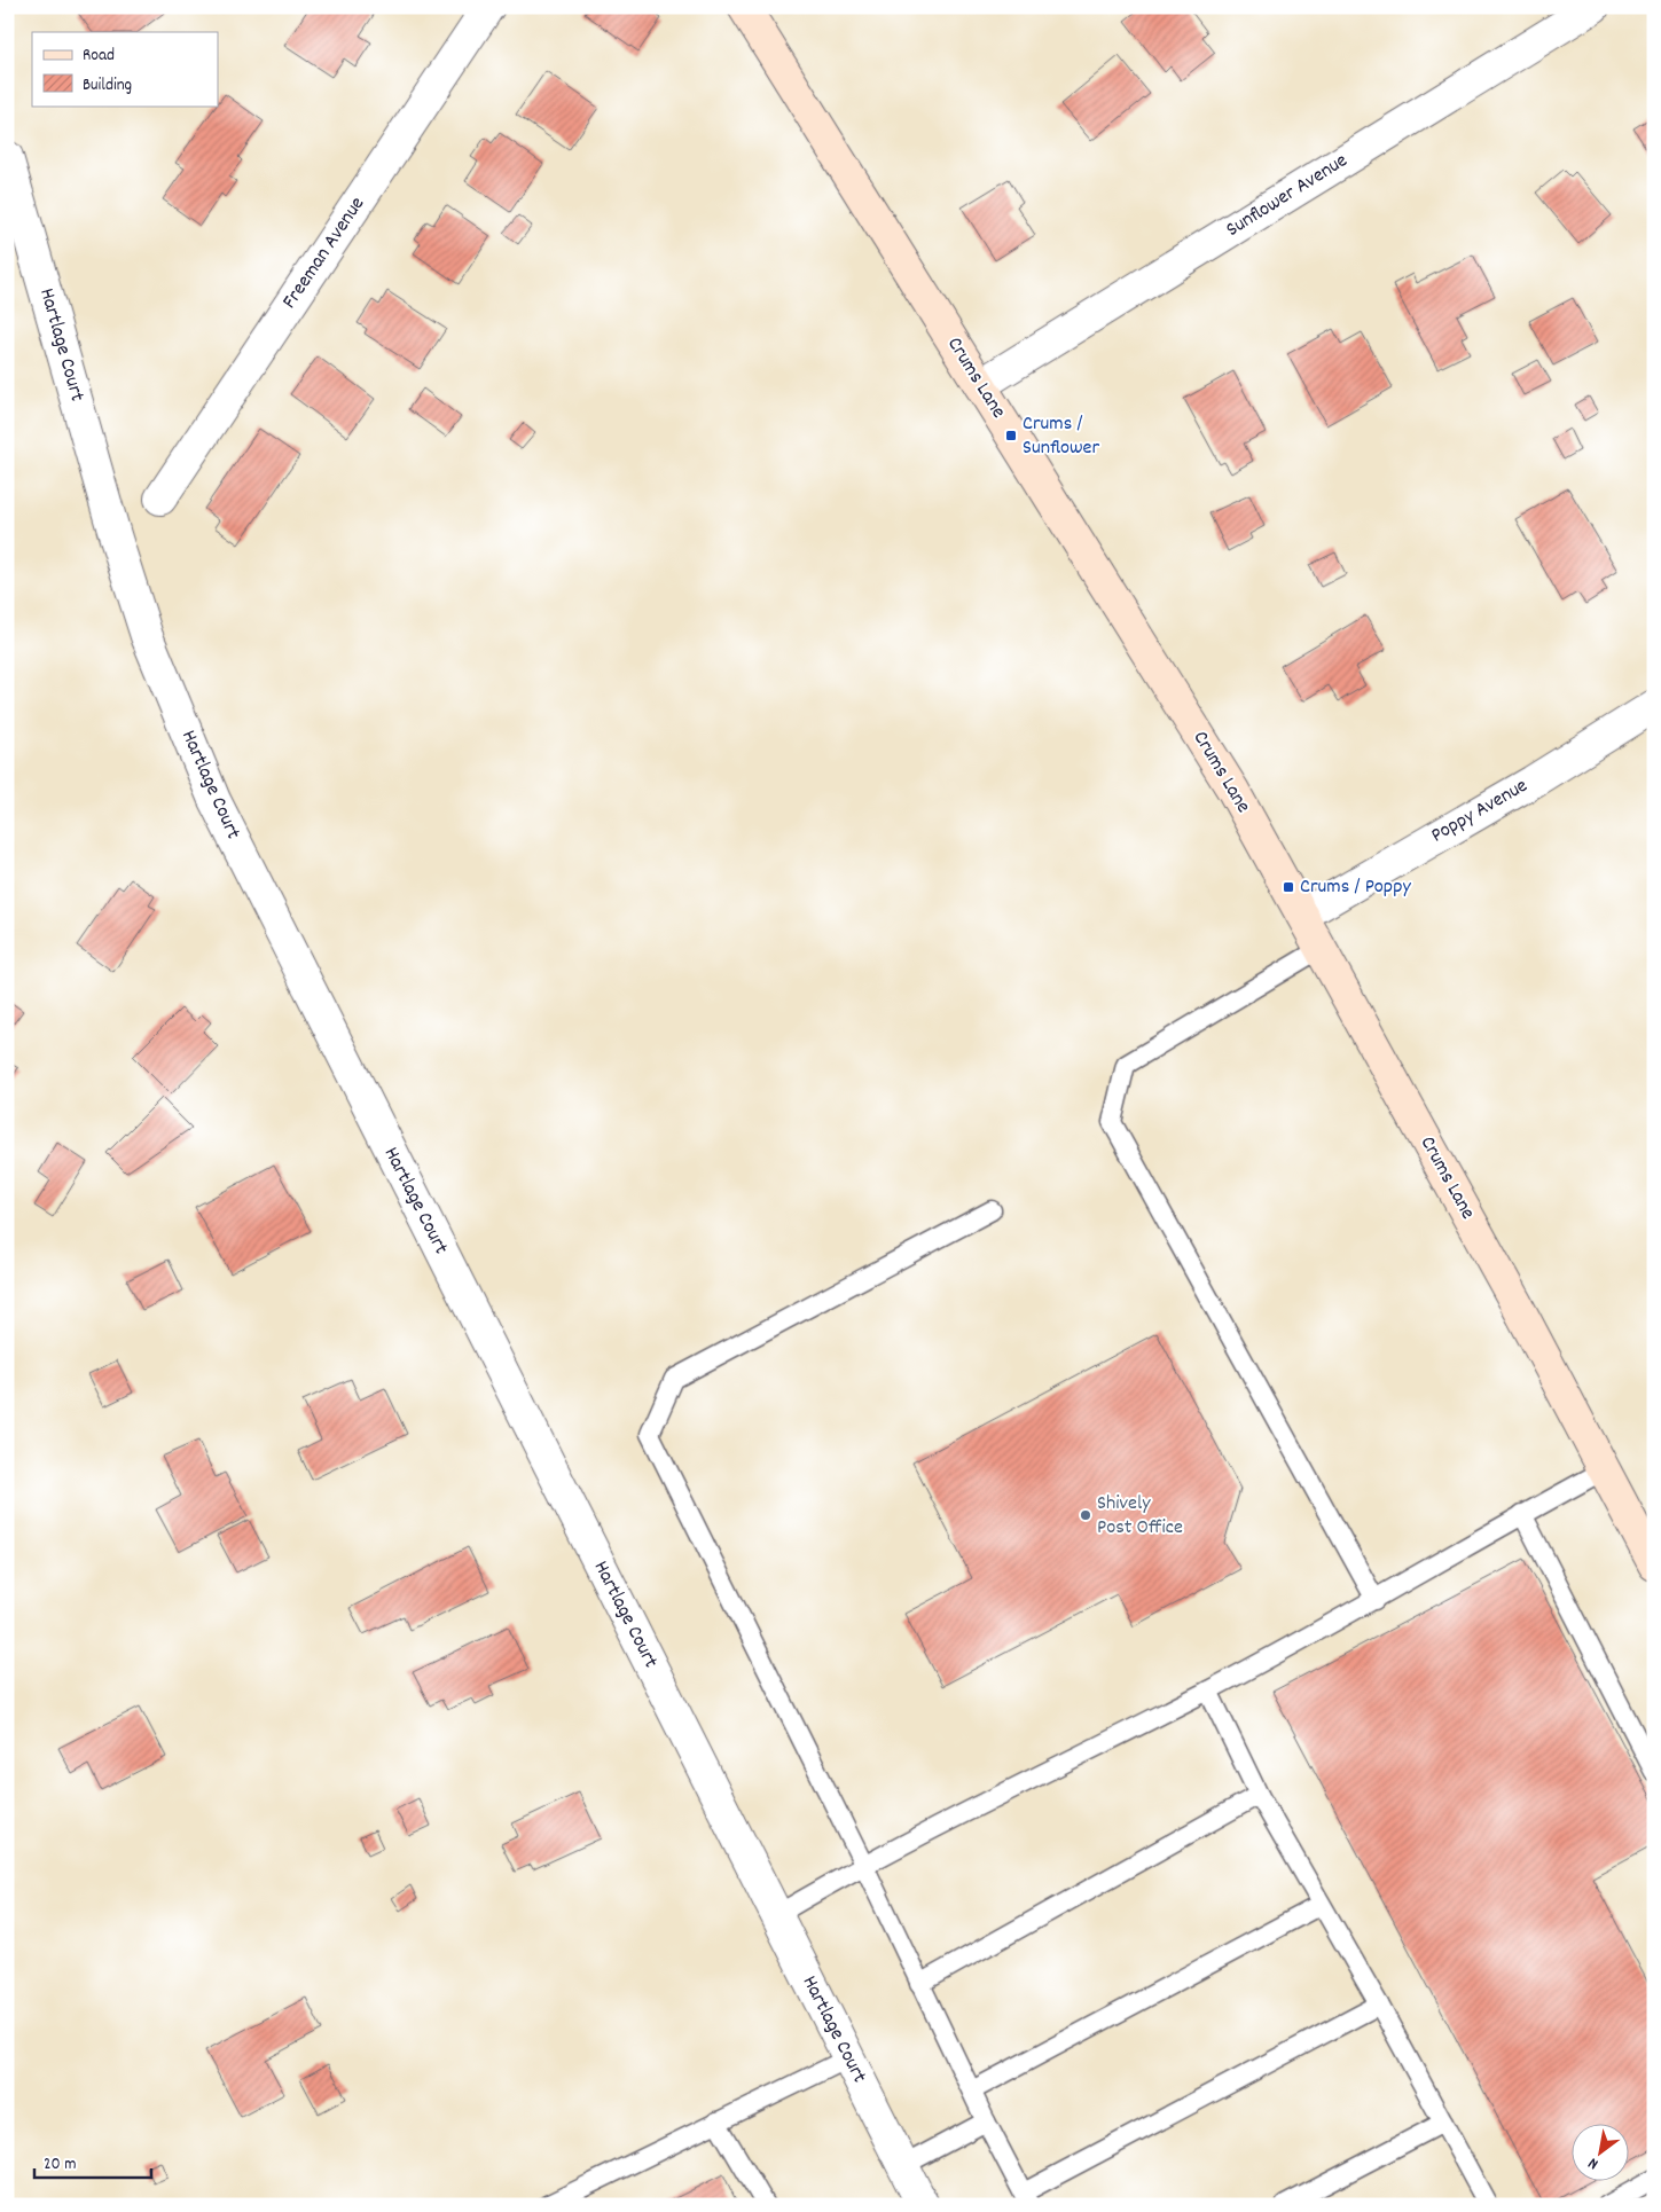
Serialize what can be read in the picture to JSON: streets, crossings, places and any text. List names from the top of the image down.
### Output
{
  "streets": {
    "main road": ["Crums Lane"],
    "street": [
      "Sunflower Avenue",
      "Freeman Avenue",
      "Hartlage Court",
      "Poppy Avenue"
    ]
  },
  "crossings": [
    ["Sunflower Avenue", "Crums Lane"],
    ["Crums Lane", "Poppy Avenue"]
  ],
  "places": {
    "transit": ["Crums / Sunflower", "Crums / Poppy"],
    "other": ["Shively Post Office"]
  },
  "legend": ["Road", "Building"],
  "scale_bar": "20 m",
  "north": "bottom left"
}
